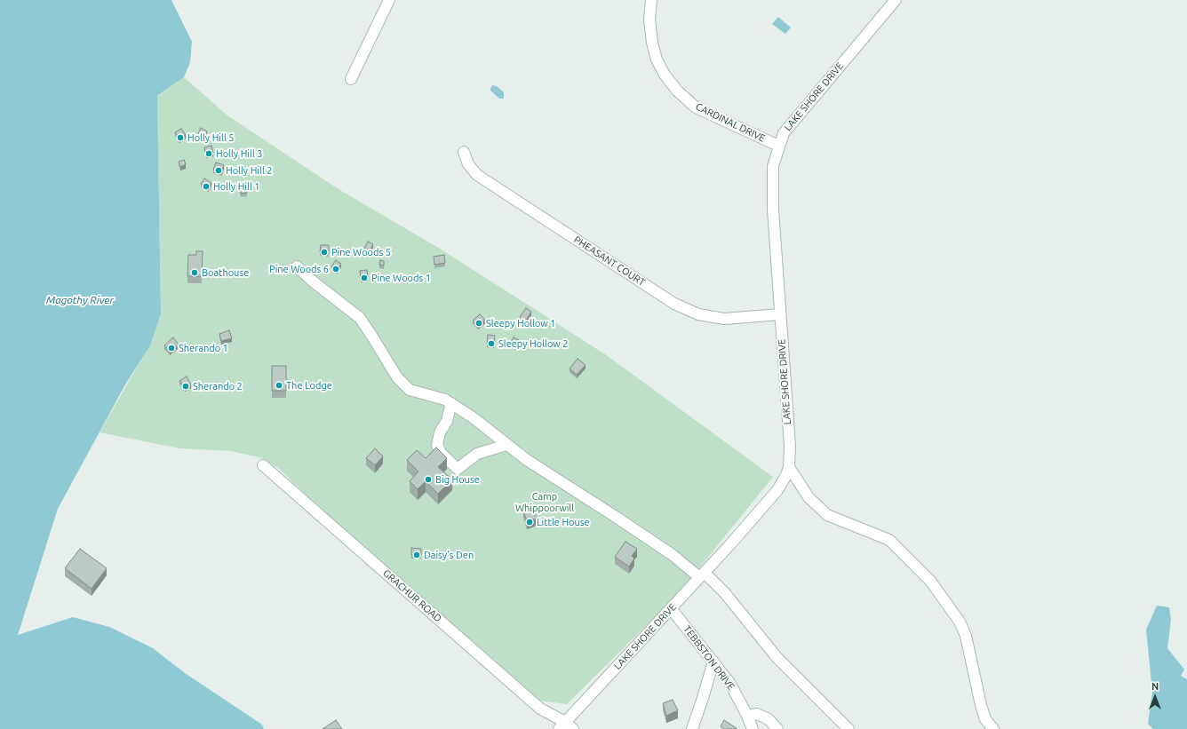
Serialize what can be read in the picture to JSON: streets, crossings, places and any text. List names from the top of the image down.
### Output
{
  "streets": {
    "street": [
      "LAKE SHORE DRIVE",
      "CARDINAL DRIVE",
      "PHEASANT COURT",
      "GRACHUR ROAD",
      "TEBBSTON DRIVE"
    ]
  },
  "crossings": [
    ["LAKE SHORE DRIVE", "CARDINAL DRIVE"],
    ["LAKE SHORE DRIVE", "PHEASANT COURT"],
    ["LAKE SHORE DRIVE", "GRACHUR ROAD"],
    ["LAKE SHORE DRIVE", "TEBBSTON DRIVE"]
  ],
  "water": ["Magothy River"],
  "parks": ["Camp Whippoorwill"],
  "places": [
    "Holly Hill 5",
    "Holly Hill 3",
    "Holly Hill 2",
    "Holly Hill 1",
    "Pine Woods 5",
    "Pine Woods 6",
    "Boathouse",
    "Pine Woods 1",
    "Sleepy Hollow 1",
    "Sleepy Hollow 2",
    "Sherando 1",
    "The Lodge",
    "Sherando 2",
    "Big House",
    "Little House",
    "Daisy’s Den"
  ],
  "north": "top"
}
